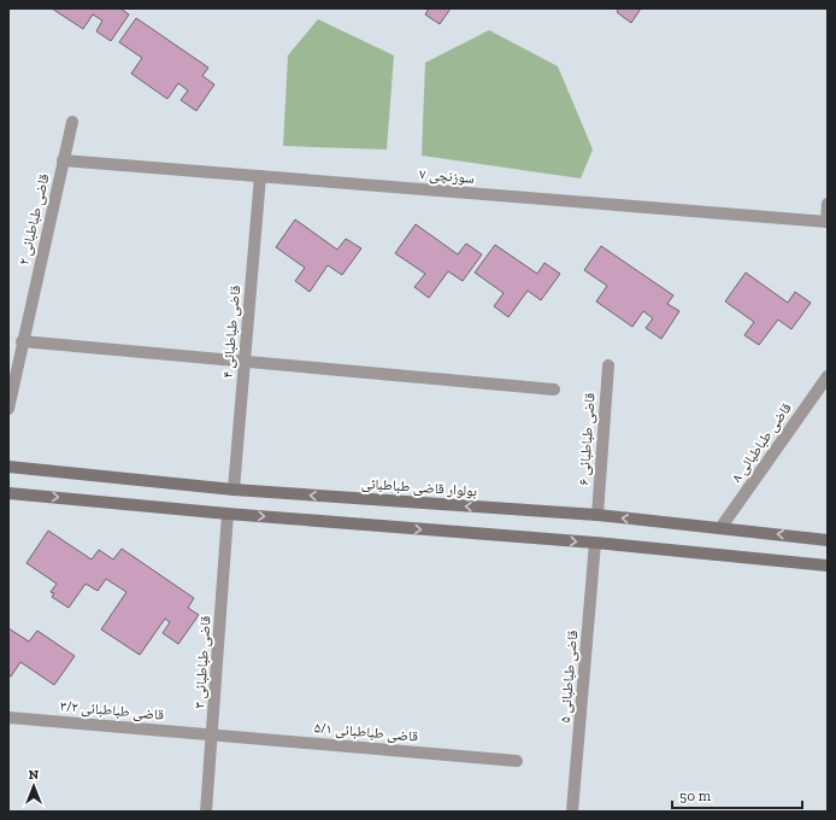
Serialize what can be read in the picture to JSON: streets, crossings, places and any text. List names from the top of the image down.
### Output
{
  "streets": {
    "main road": ["بولوار قاضی طباطبائی"],
    "street": [
      "سوزنچی ۷",
      "قاضی طباطبائی ۲",
      "قاضی طباطبائی ۴",
      "قاضی طباطبائی ۶",
      "قاضی طباطبائی ۸",
      "قاضی طباطبائی ۳",
      "قاضی طباطبائی ۵",
      "قاضی طباطبائی ۳/۲",
      "قاضی طباطبائی ۵/۱"
    ]
  },
  "crossings": [
    ["سوزنچی ۷", "قاضی طباطبائی ۲"],
    ["سوزنچی ۷", "قاضی طباطبائی ۴"],
    ["قاضی طباطبائی ۴", "بولوار قاضی طباطبائی"],
    ["قاضی طباطبائی ۶", "بولوار قاضی طباطبائی"],
    ["قاضی طباطبائی ۸", "بولوار قاضی طباطبائی"],
    ["قاضی طباطبائی ۳", "قاضی طباطبائی ۳/۲"],
    ["قاضی طباطبائی ۳", "قاضی طباطبائی ۵/۱"],
    ["قاضی طباطبائی ۳/۲", "قاضی طباطبائی ۵/۱"]
  ],
  "scale_bar": "50 m",
  "north": "top"
}
